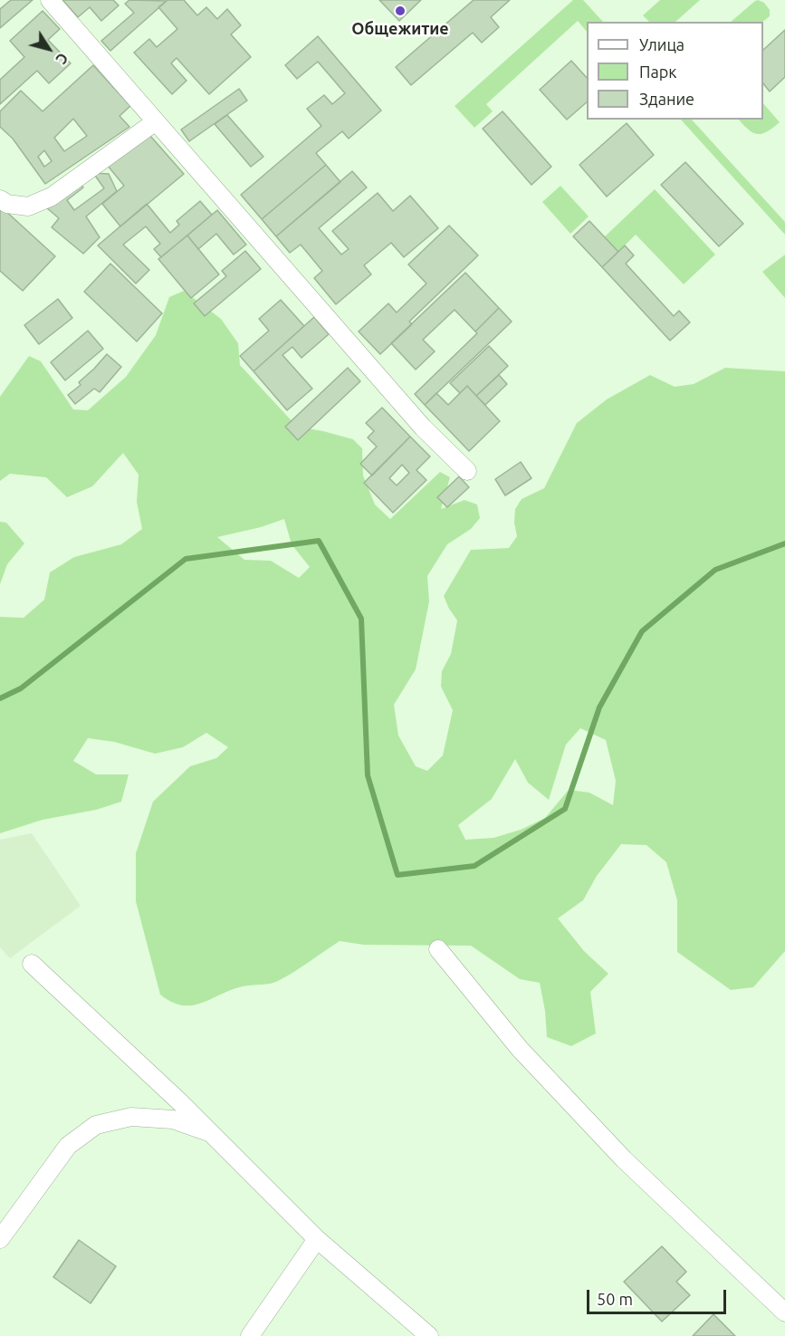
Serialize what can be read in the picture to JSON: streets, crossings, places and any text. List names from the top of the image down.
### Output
{
  "places": ["Общежитие"],
  "legend": ["Улица", "Парк", "Здание"],
  "scale_bar": "50 m",
  "north": "bottom right"
}
